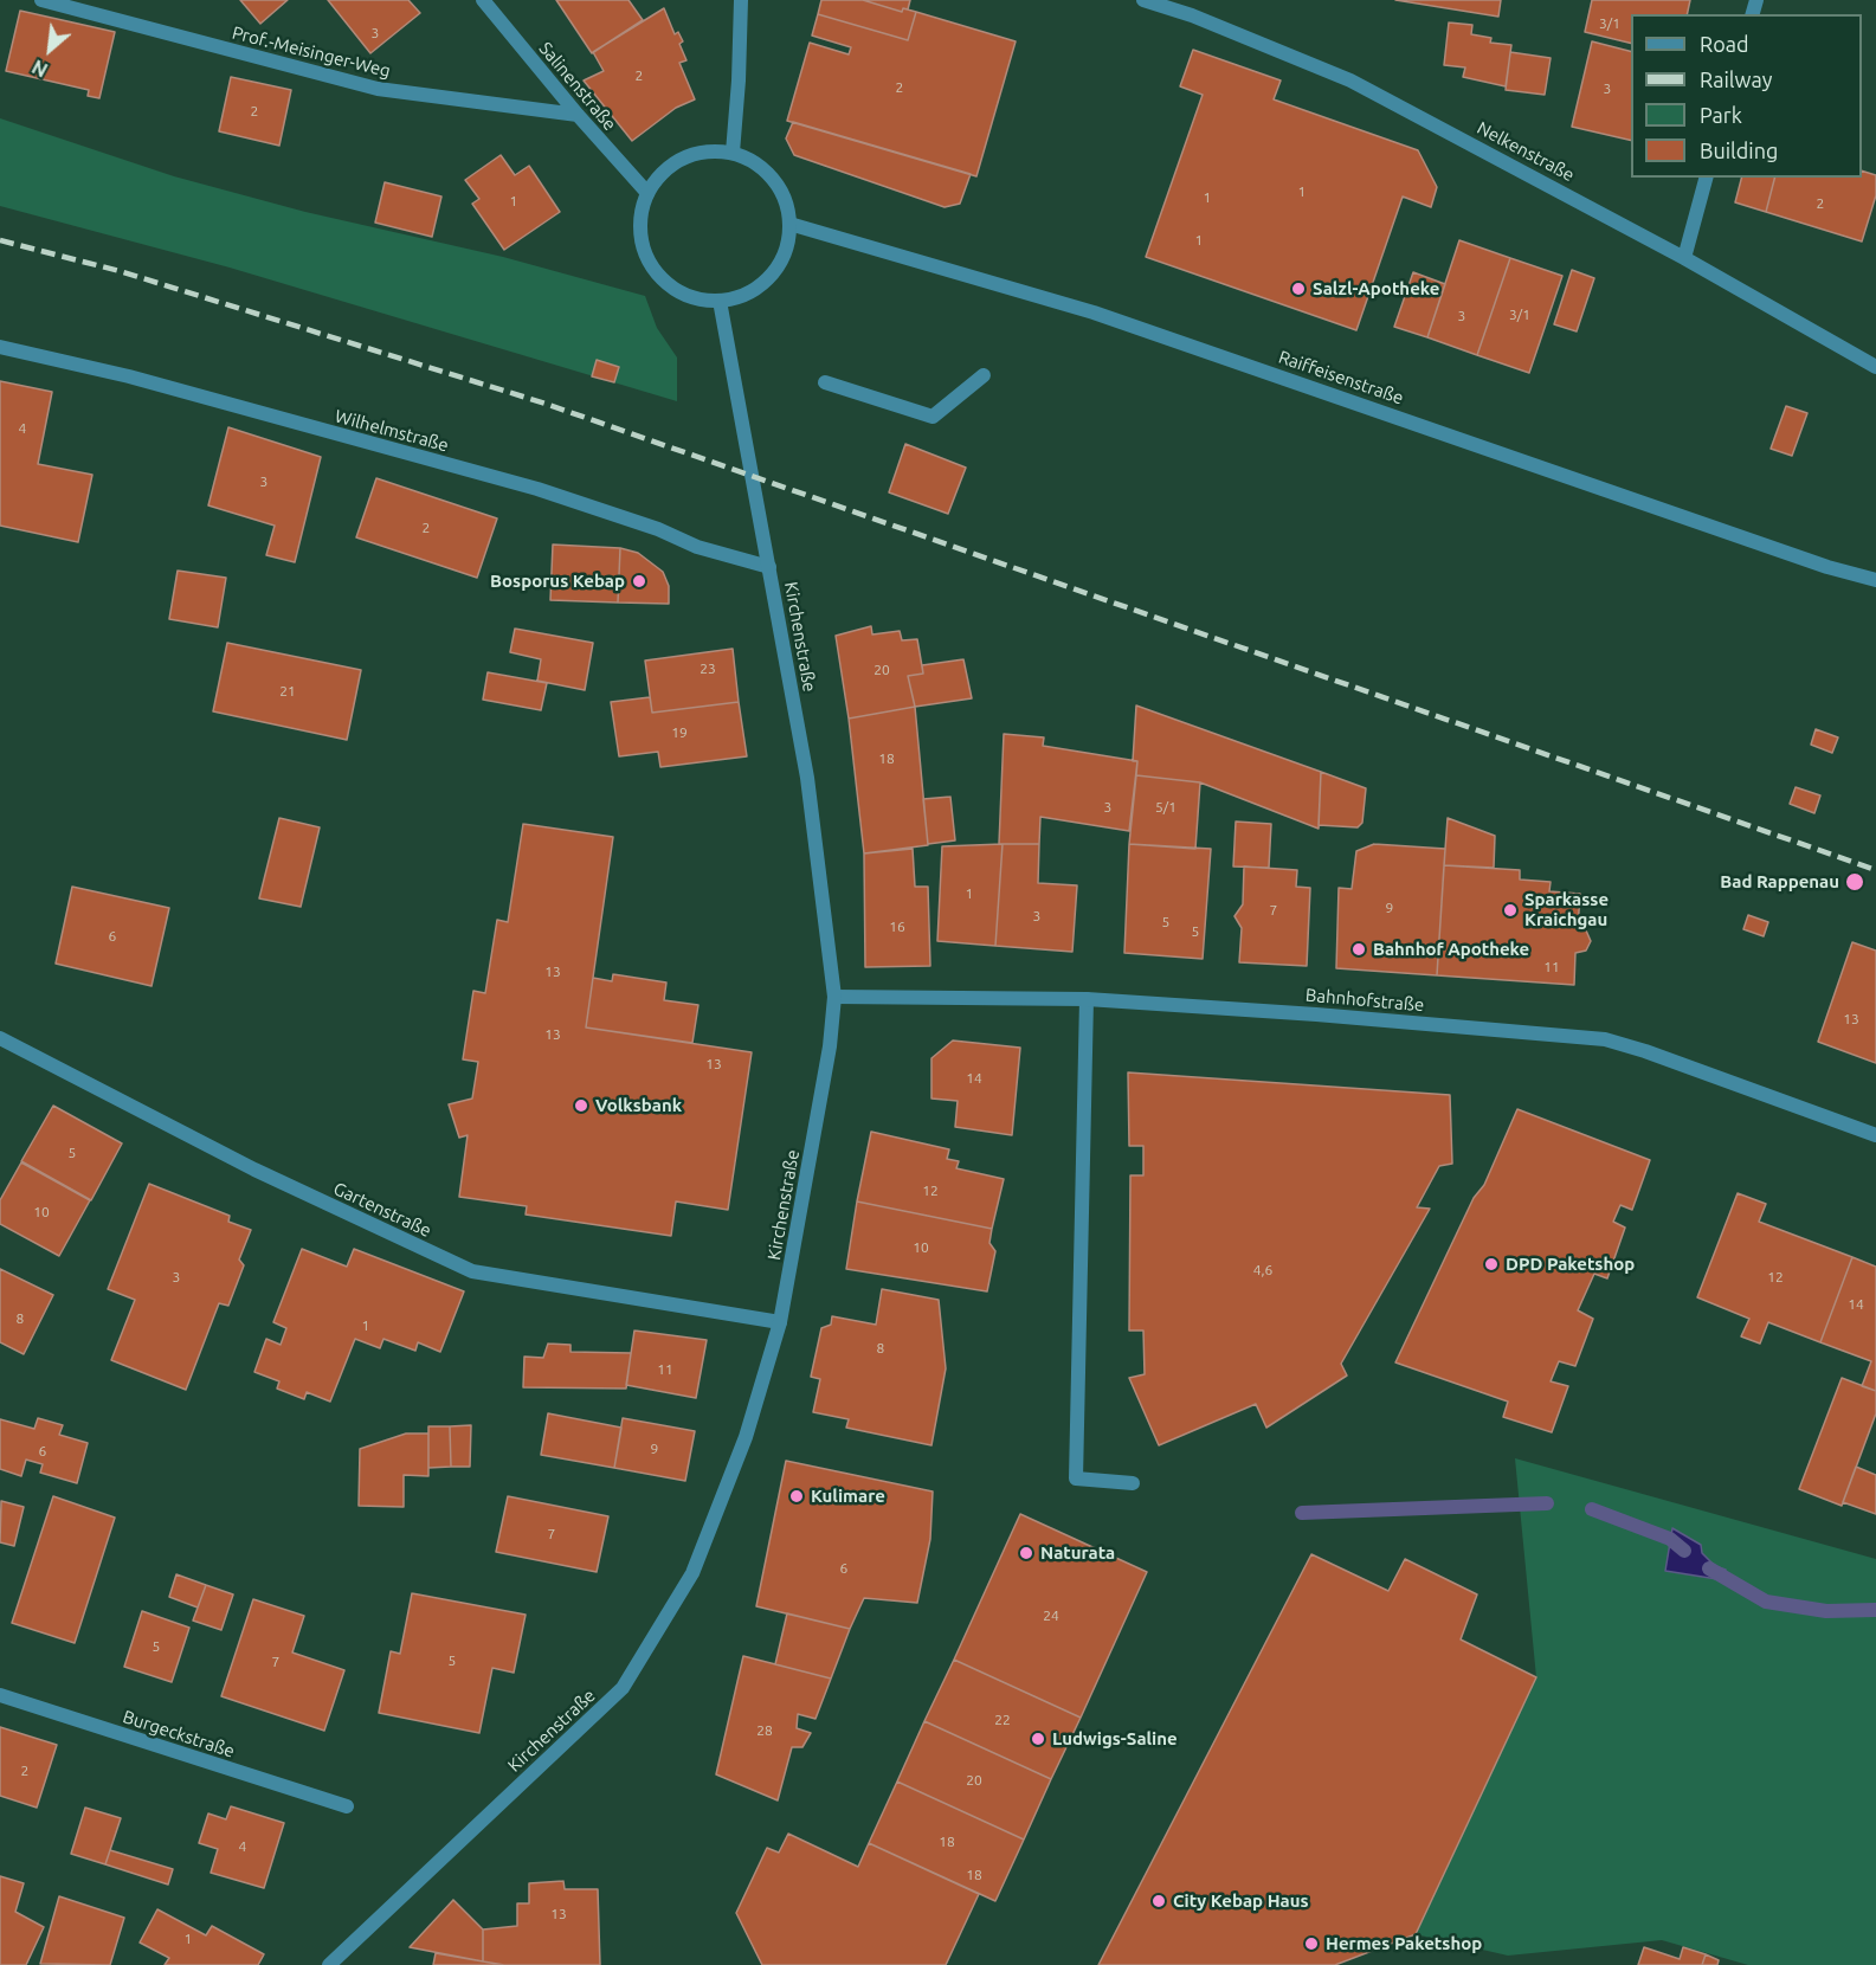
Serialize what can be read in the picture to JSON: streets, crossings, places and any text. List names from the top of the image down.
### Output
{
  "streets": {
    "street": [
      "Prof.-Meisinger-Weg",
      "Salinenstraße",
      "Nelkenstraße",
      "Raiffeisenstraße",
      "Wilhelmstraße",
      "Kirchenstraße",
      "Bahnhofstraße",
      "Gartenstraße",
      "Burgeckstraße"
    ]
  },
  "crossings": [
    ["Prof.-Meisinger-Weg", "Salinenstraße"],
    ["Salinenstraße", "Raiffeisenstraße"],
    ["Salinenstraße", "Kirchenstraße"],
    ["Raiffeisenstraße", "Kirchenstraße"],
    ["Wilhelmstraße", "Kirchenstraße"],
    ["Kirchenstraße", "Bahnhofstraße"],
    ["Kirchenstraße", "Gartenstraße"]
  ],
  "places": [
    "Salzl-Apotheke",
    "Bosporus Kebap",
    "Bad Rappenau",
    "Sparkasse Kraichgau",
    "Bahnhof Apotheke",
    "Volksbank",
    "DPD Paketshop",
    "Kulimare",
    "Naturata",
    "Ludwigs-Saline",
    "City Kebap Haus",
    "Hermes Paketshop"
  ],
  "house_numbers": [
    "3/1",
    "3",
    "2",
    "2",
    "3",
    "2",
    "1",
    "1",
    "1",
    "2",
    "1",
    "3/1",
    "3",
    "4",
    "3",
    "2",
    "23",
    "20",
    "21",
    "19",
    "18",
    "3",
    "5/1",
    "1",
    "9",
    "7",
    "3",
    "5",
    "16",
    "5",
    "6",
    "11",
    "13",
    "13",
    "13",
    "13",
    "14",
    "5",
    "12",
    "10",
    "10",
    "4,6",
    "3",
    "12",
    "14",
    "8",
    "1",
    "8",
    "11",
    "9",
    "6",
    "7",
    "6",
    "24",
    "5",
    "5",
    "7",
    "22",
    "28",
    "2",
    "20",
    "18",
    "4",
    "18",
    "13",
    "1"
  ],
  "legend": [
    "Road",
    "Railway",
    "Park",
    "Building"
  ],
  "north": "bottom left"
}
